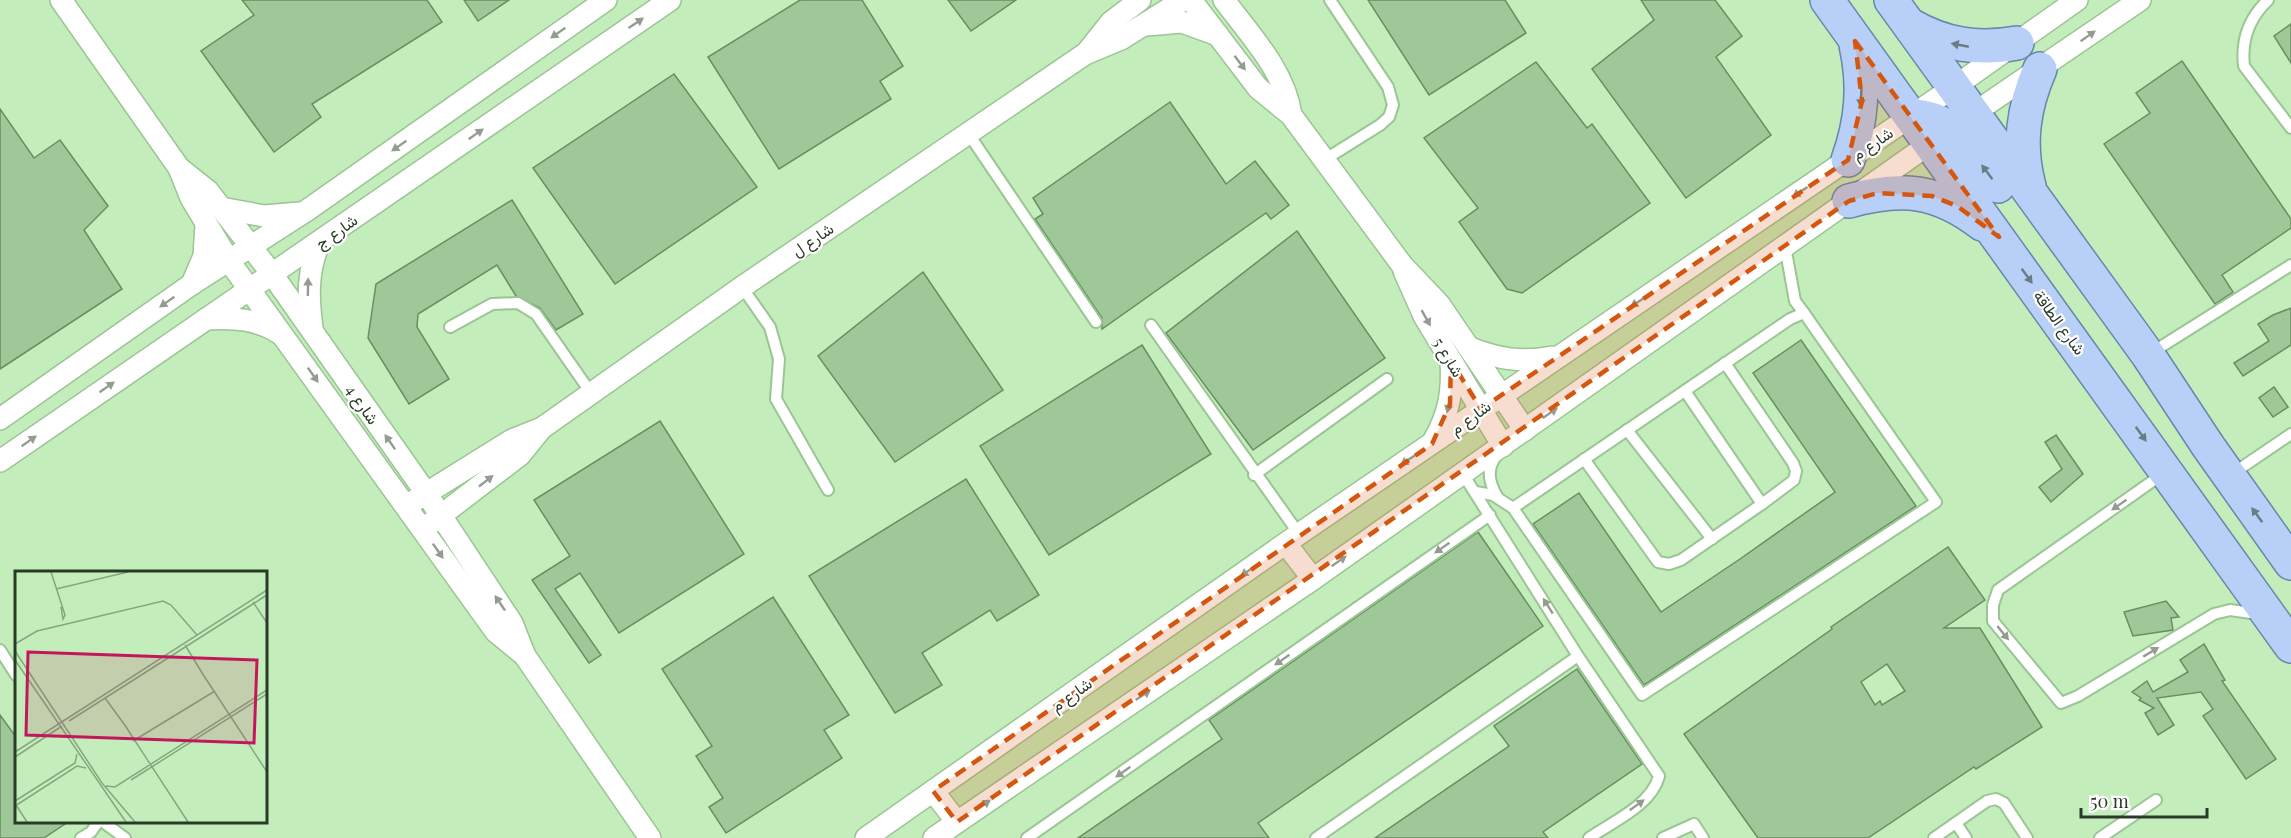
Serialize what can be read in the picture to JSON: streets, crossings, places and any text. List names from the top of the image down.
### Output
{
  "streets": {
    "main road": ["شارع الطاقة"],
    "street": [
      "شارع م",
      "شارع ج",
      "شارع ل",
      "شارع 5",
      "شارع 4"
    ]
  },
  "crossings": [
    ["شارع م", "شارع الطاقة"],
    ["شارع م", "شارع 5"],
    ["شارع ج", "شارع 4"],
    ["شارع ل", "شارع 4"]
  ],
  "scale_bar": "50 m"
}
